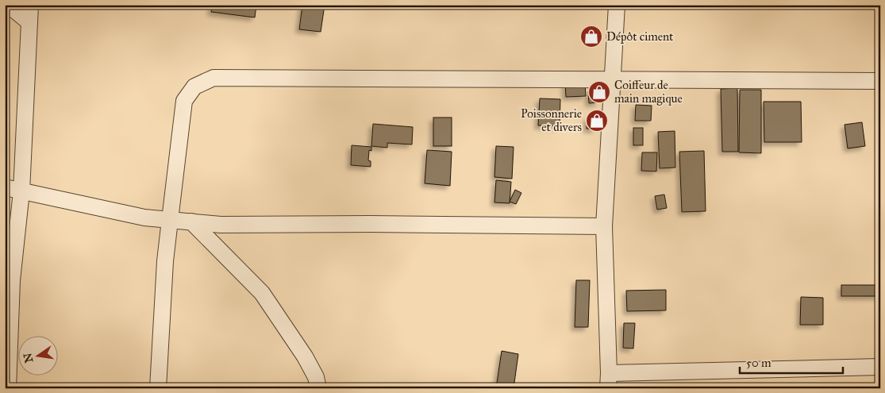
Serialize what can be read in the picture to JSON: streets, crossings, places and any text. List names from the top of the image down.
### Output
{
  "places": {
    "shop": ["Dépôt ciment", "Coiffeur de main magique", "Poissonnerie et divers"]
  },
  "scale_bar": "50 m",
  "north": "left"
}
